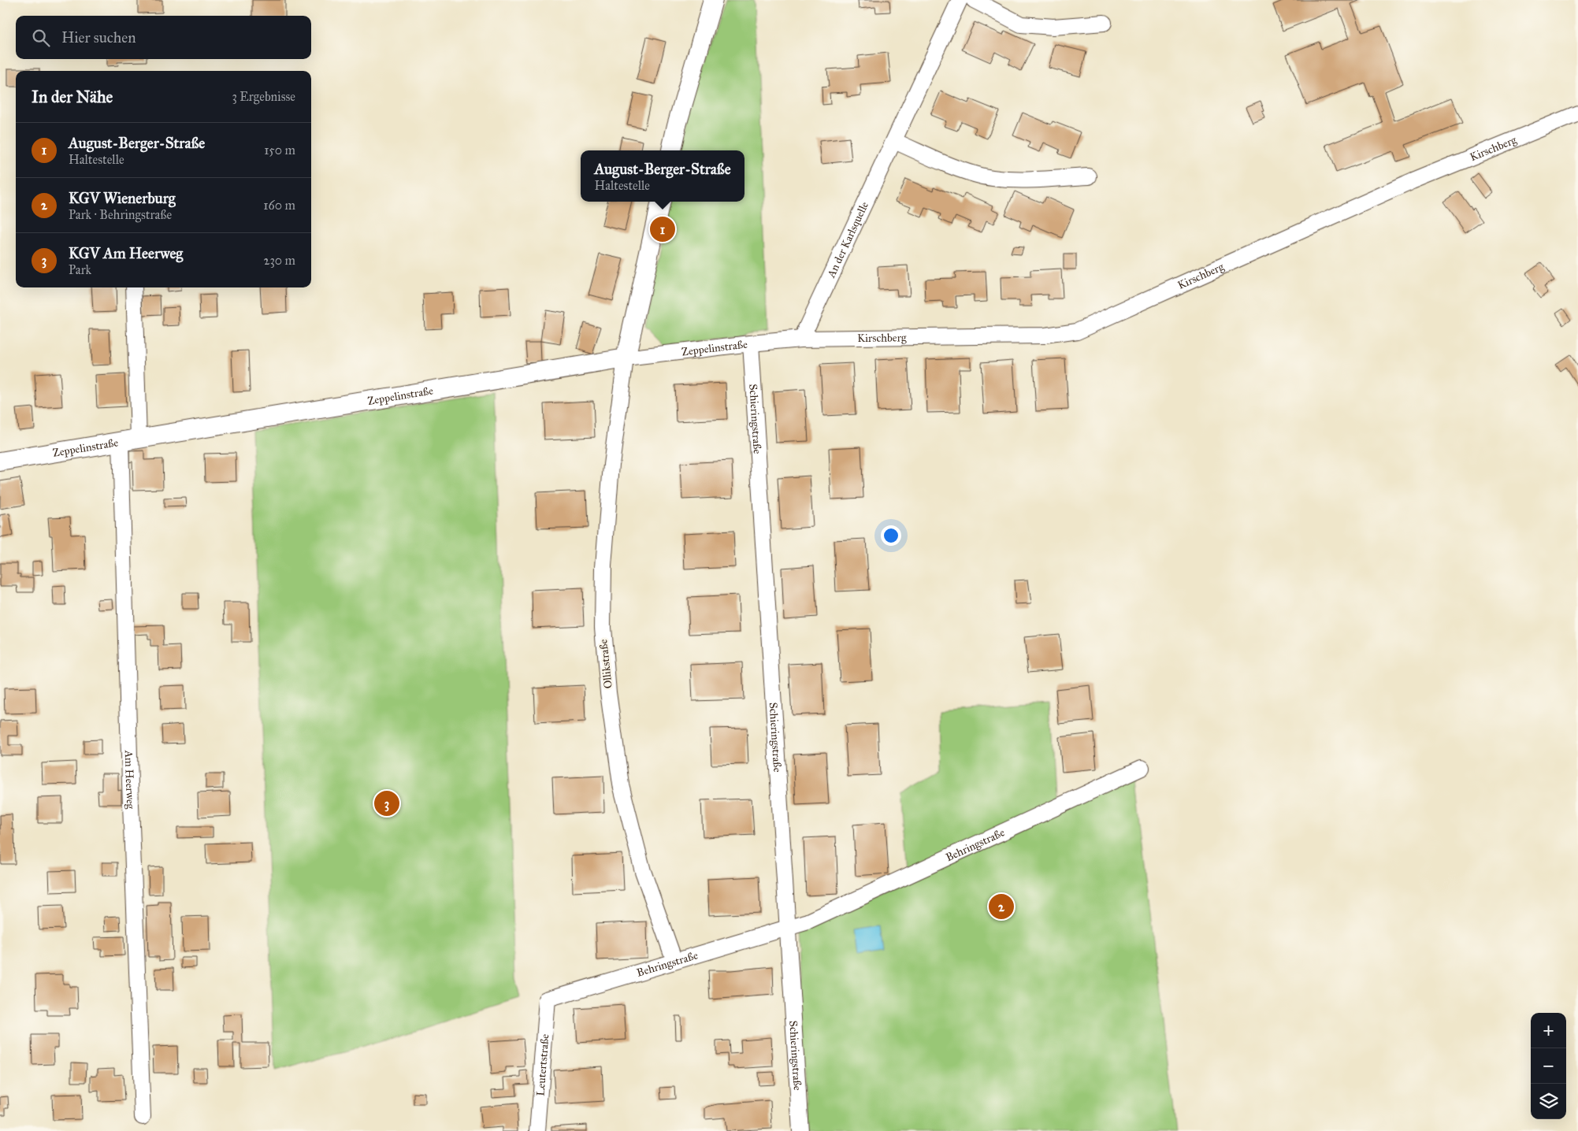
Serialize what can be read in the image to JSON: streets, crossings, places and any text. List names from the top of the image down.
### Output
{
  "streets": {
    "street": [
      "Kirschberg",
      "An der Karlsquelle",
      "Zeppelinstraße",
      "Schieringstraße",
      "Ollikstraße",
      "Am Heerweg",
      "Behringstraße",
      "Leutertstraße"
    ]
  },
  "crossings": [
    ["Kirschberg", "An der Karlsquelle"],
    ["Kirschberg", "Zeppelinstraße"],
    ["An der Karlsquelle", "Zeppelinstraße"],
    ["Zeppelinstraße", "Schieringstraße"],
    ["Zeppelinstraße", "Ollikstraße"],
    ["Zeppelinstraße", "Am Heerweg"],
    ["Schieringstraße", "Behringstraße"],
    ["Ollikstraße", "Behringstraße"],
    ["Behringstraße", "Leutertstraße"]
  ],
  "page": {
    "search": "Hier suchen",
    "heading": ["In der Nähe", "3 Ergebnisse"],
    "list": [
      {
        "mark": "1",
        "name": "August-Berger-Straße",
        "note": "Haltestelle",
        "value": "150 m"
      },
      {
        "mark": "2",
        "name": "KGV Wienerburg",
        "note": "Park · Behringstraße",
        "value": "160 m"
      },
      {
        "mark": "3",
        "name": "KGV Am Heerweg",
        "note": "Park",
        "value": "230 m"
      }
    ],
    "popup": ["August-Berger-Straße", "Haltestelle"],
    "pins": ["1", "3", "2"],
    "map_buttons": ["+", "−"]
  }
}
